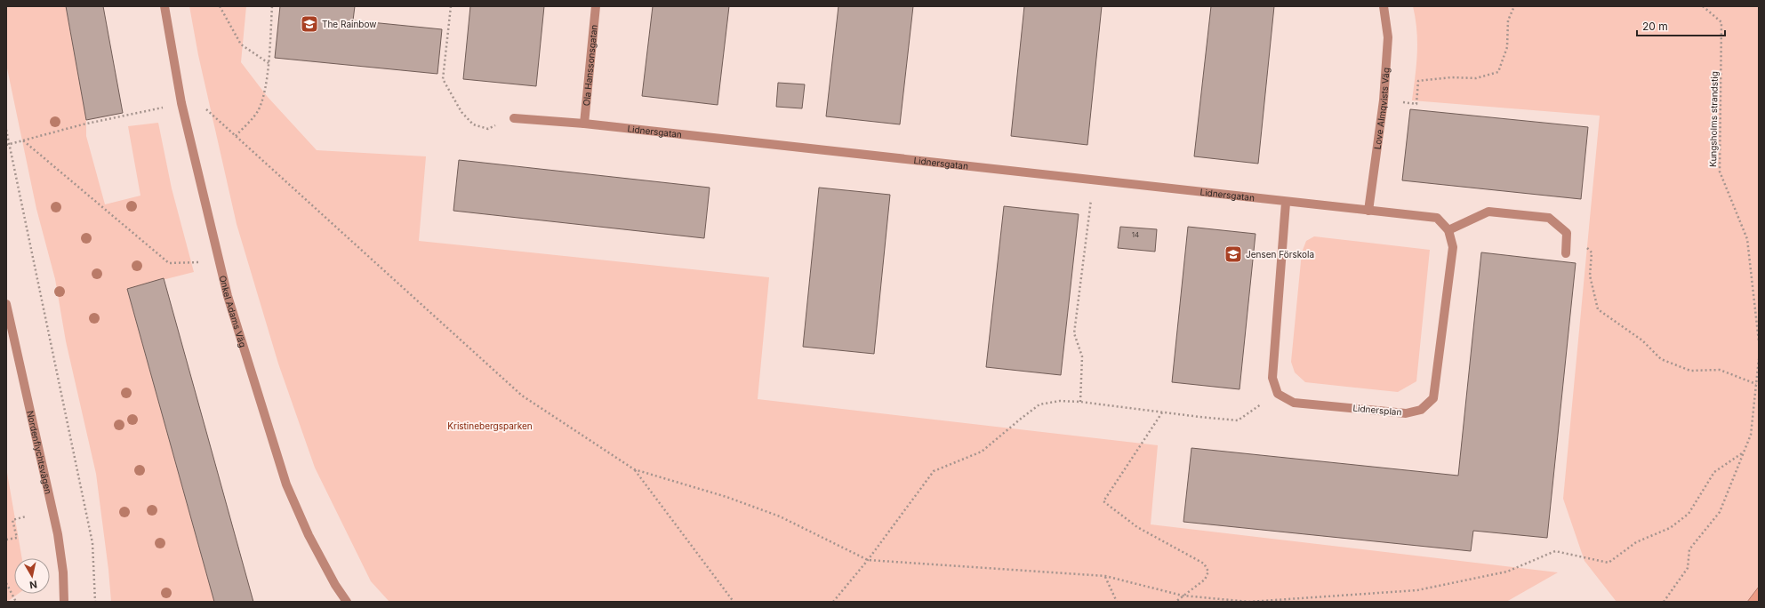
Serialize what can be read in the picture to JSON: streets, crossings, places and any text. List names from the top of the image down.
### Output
{
  "streets": {
    "street": [
      "Ola Hanssonsgatan",
      "Love Almqvists Väg",
      "Lidnersgatan",
      "Onkel Adams Väg",
      "Lidnersplan",
      "Nordenflychtsvägen"
    ],
    "path": ["Kungsholms strandstig"]
  },
  "crossings": [
    ["Ola Hanssonsgatan", "Lidnersgatan"],
    ["Love Almqvists Väg", "Lidnersgatan"]
  ],
  "parks": ["Kristinebergsparken"],
  "places": {
    "school or university": ["The Rainbow", "Jensen Förskola"]
  },
  "house_numbers": ["14"],
  "scale_bar": "20 m",
  "north": "bottom"
}
